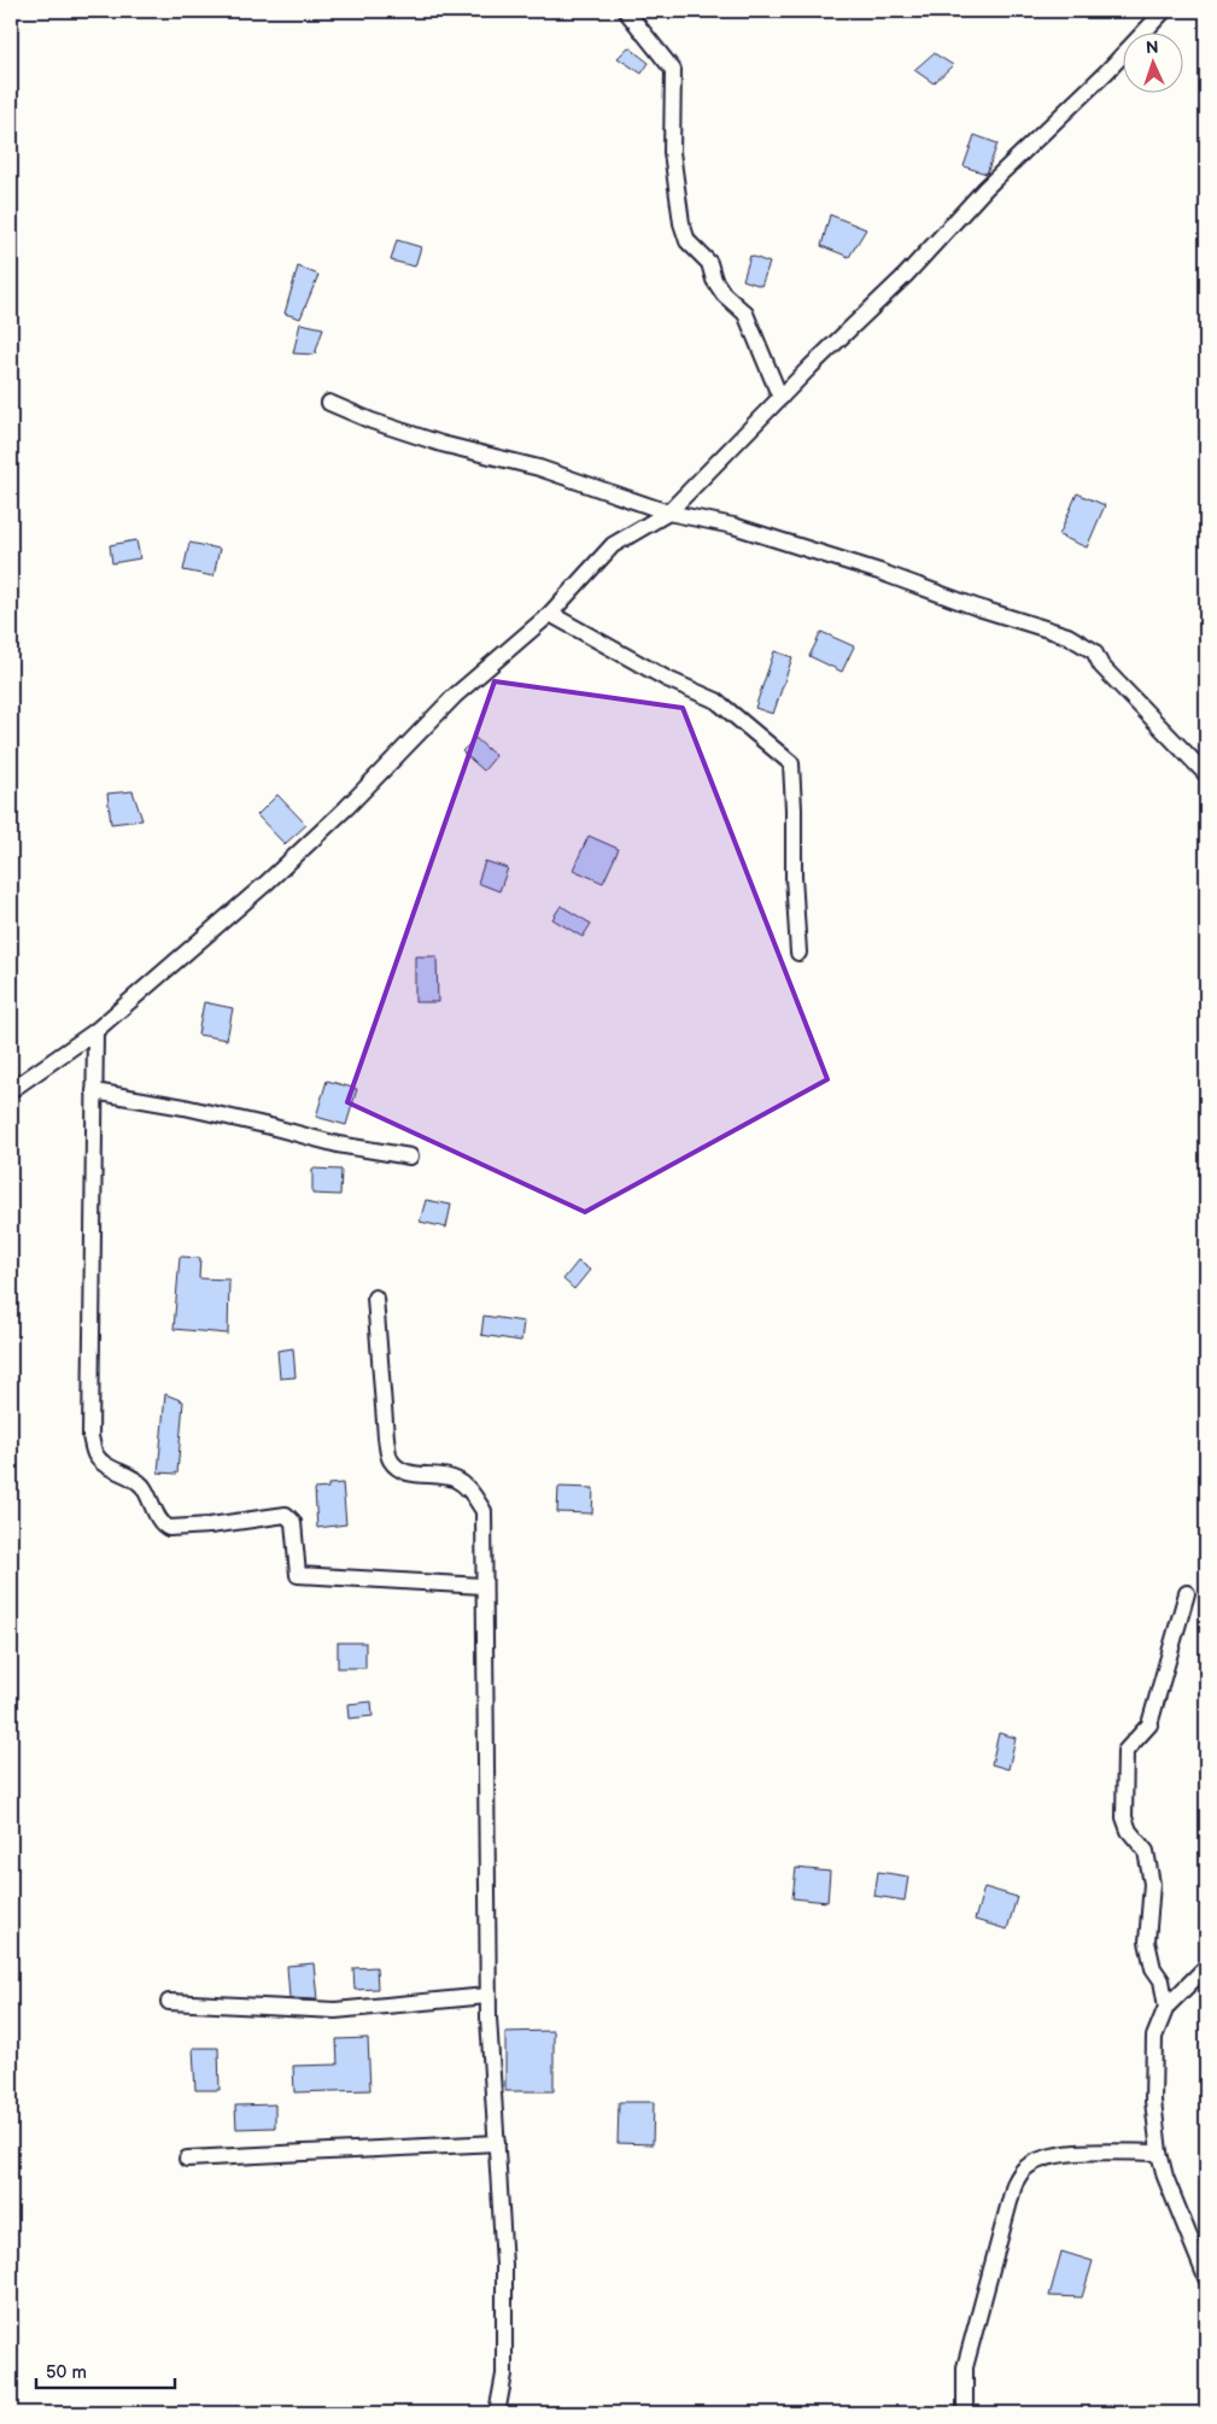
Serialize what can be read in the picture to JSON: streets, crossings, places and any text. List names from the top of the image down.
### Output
{
  "scale_bar": "50 m",
  "north": "top"
}
